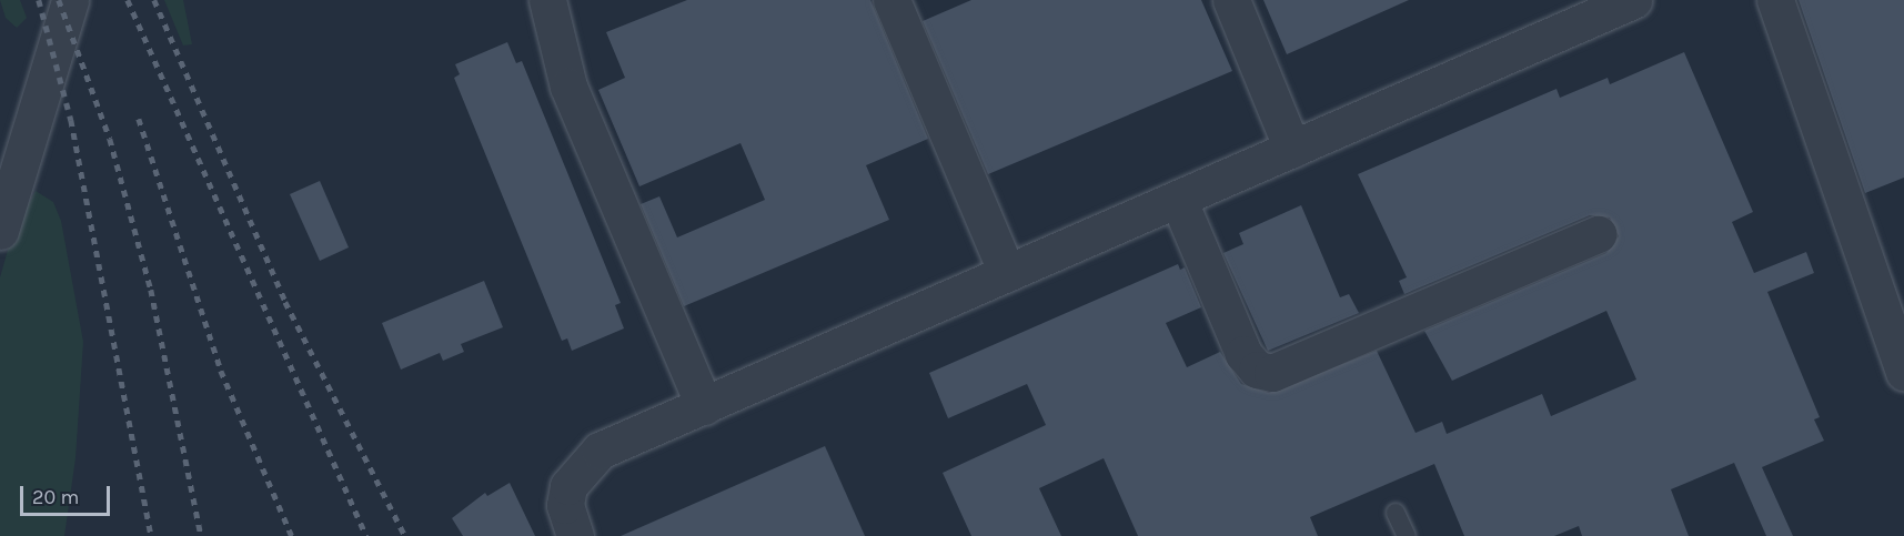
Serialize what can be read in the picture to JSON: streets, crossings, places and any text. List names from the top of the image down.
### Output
{
  "scale_bar": "20 m"
}
